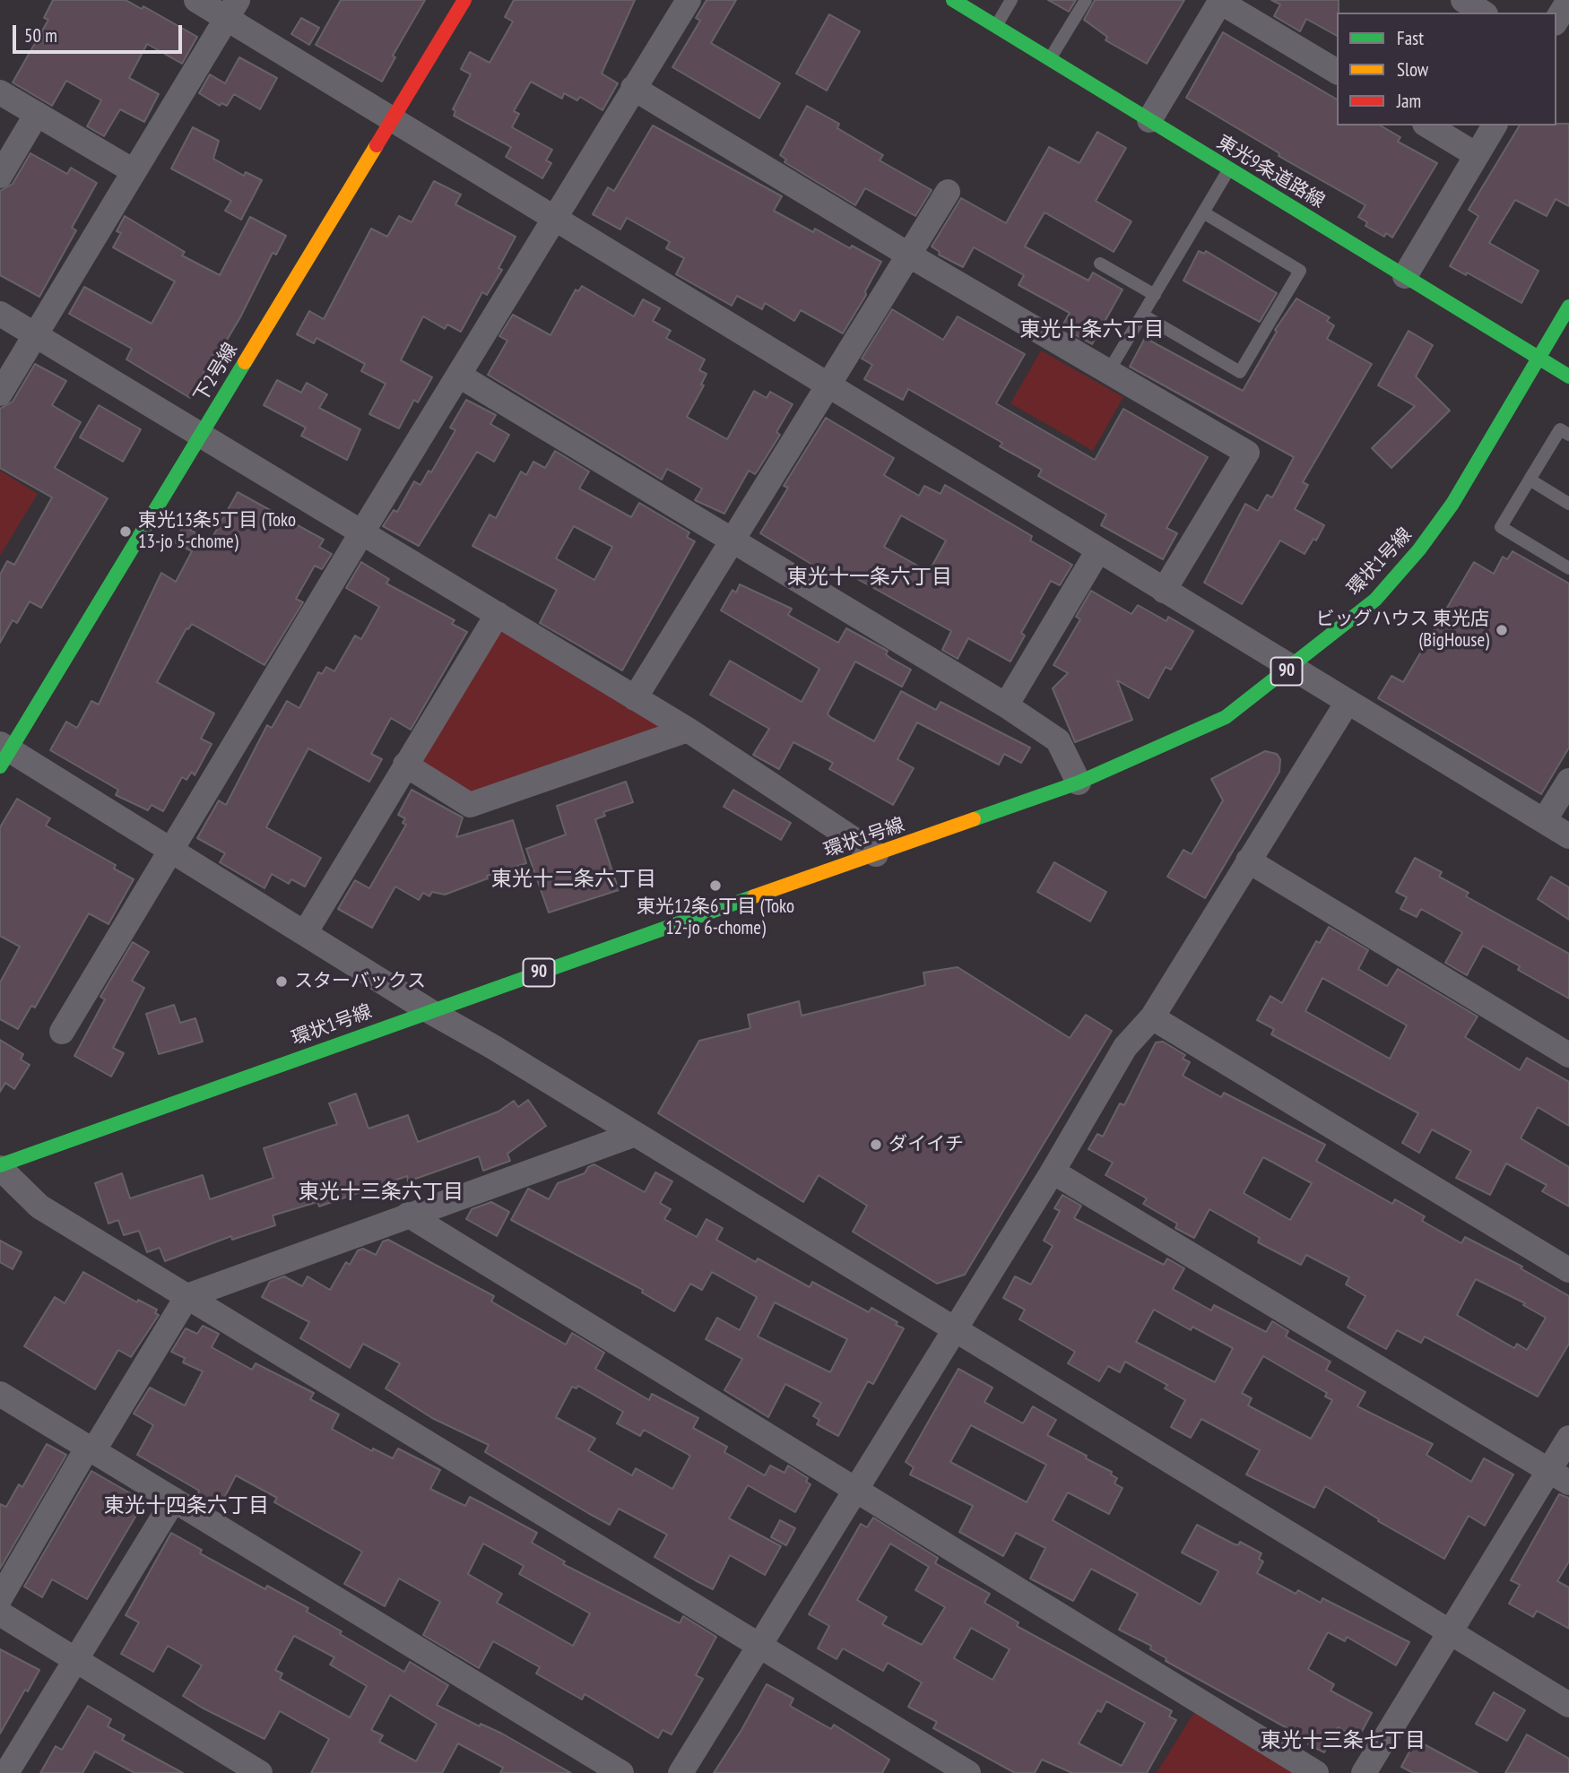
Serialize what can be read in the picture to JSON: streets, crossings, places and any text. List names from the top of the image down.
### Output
{
  "streets": {
    "main road": [
      "東光9条道路線",
      "下2号線",
      "環状1号線",
      "90"
    ]
  },
  "crossings": [
    ["東光9条道路線", "環状1号線"]
  ],
  "districts": [
    "東光十条六丁目",
    "東光十一条六丁目",
    "東光十二条六丁目",
    "東光十三条六丁目",
    "東光十四条六丁目",
    "東光十三条七丁目"
  ],
  "places": [
    "東光13条5丁目 (Toko 13-jo 5-chome)",
    "ビッグハウス 東光店 (BigHouse)",
    "東光12条6丁目 (Toko 12-jo 6-chome)",
    "スターバックス",
    "ダイイチ"
  ],
  "legend": ["Fast", "Slow", "Jam"],
  "scale_bar": "50 m"
}
